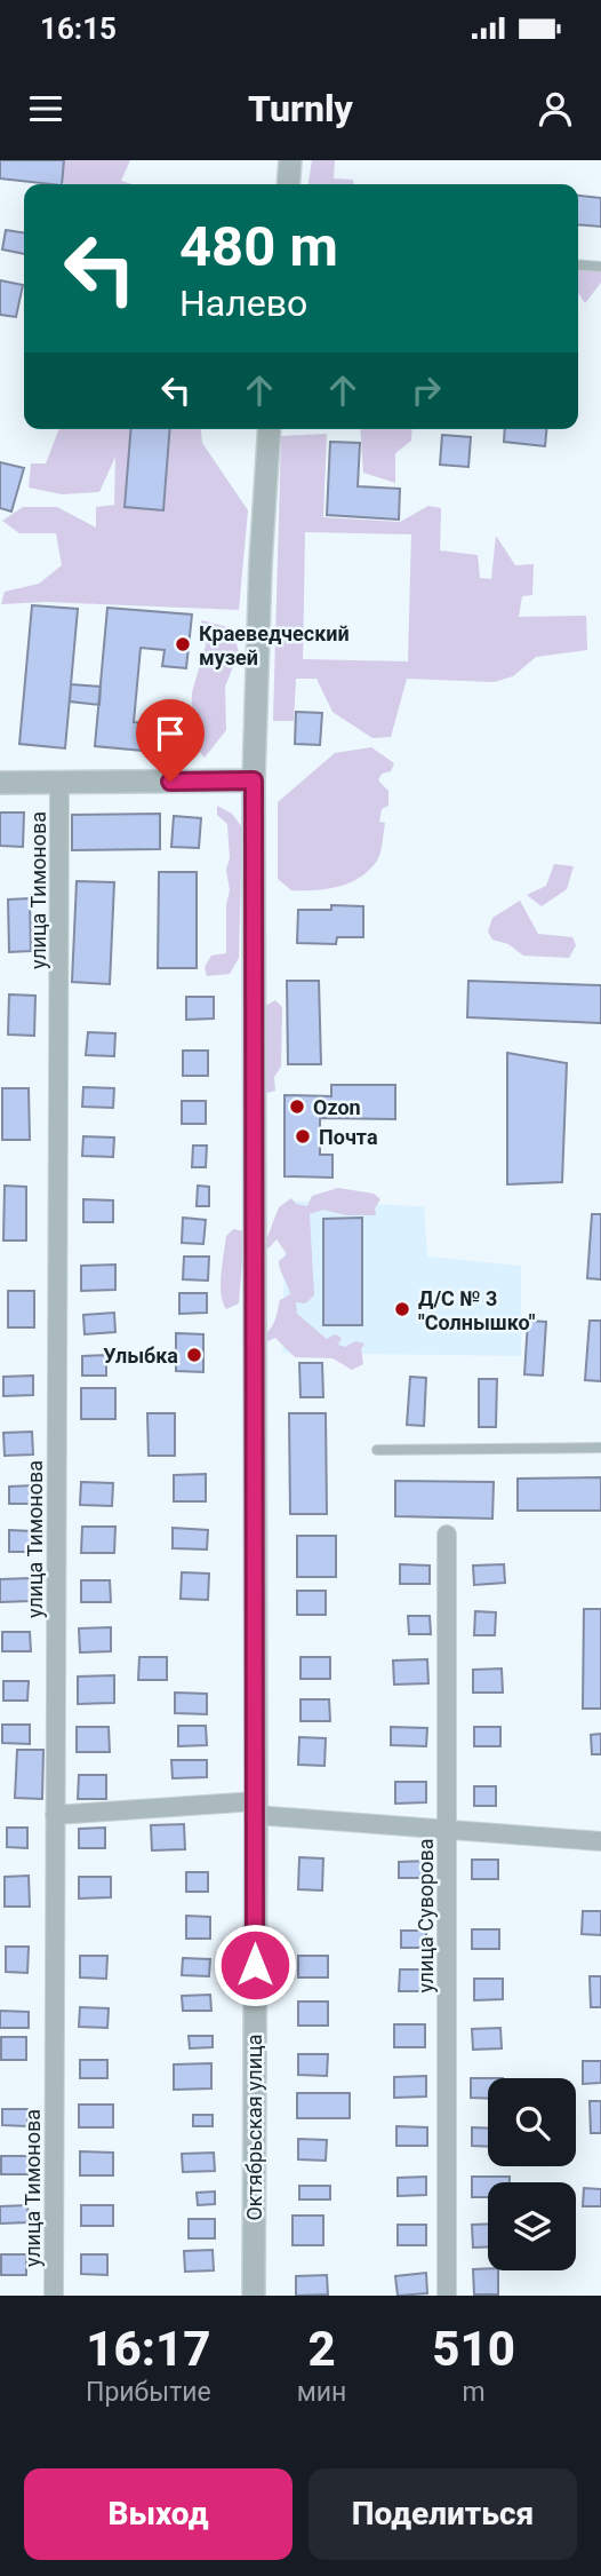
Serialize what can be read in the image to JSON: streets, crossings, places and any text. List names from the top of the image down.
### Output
{
  "streets": {
    "street": ["улица Тимонова", "улица Суворова", "Октябрьская улица"]
  },
  "places": [
    "Краеведческий музей",
    "Ozon",
    "Почта",
    "Д/С № 3 \"Солнышко\"",
    "Улыбка"
  ],
  "page": {
    "status": "16:15",
    "header": "Turnly",
    "turn": ["480 m", "Налево"],
    "eta": [
      "16:17",
      "Прибытие",
      "2",
      "мин",
      "510",
      "m"
    ],
    "buttons": ["Выход", "Поделиться"]
  }
}
